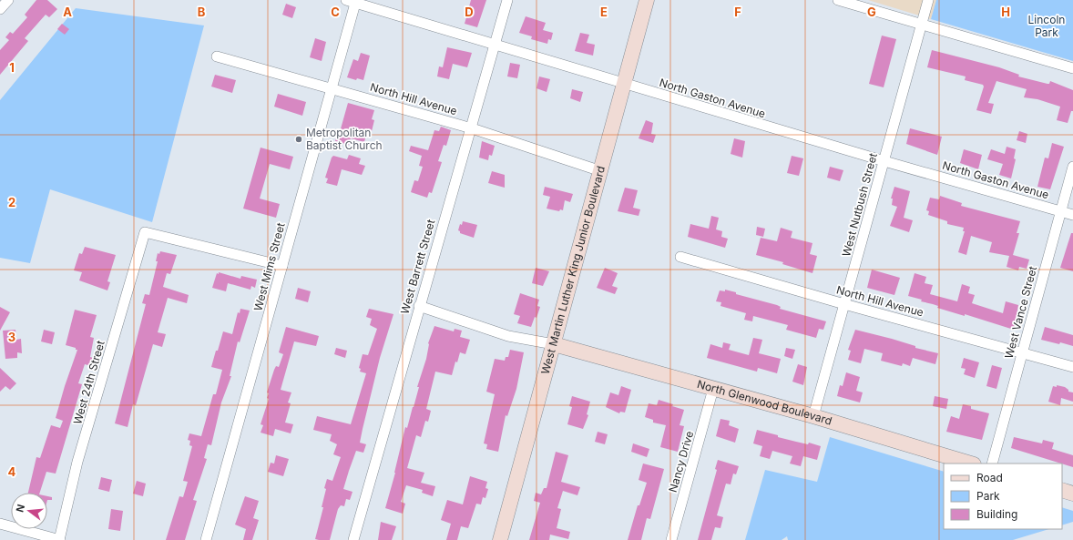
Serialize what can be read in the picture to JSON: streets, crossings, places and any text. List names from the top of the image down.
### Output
{
  "streets": {
    "main road": ["West Martin Luther King Junior Boulevard", "North Glenwood Boulevard"],
    "street": [
      "North Gaston Avenue",
      "North Hill Avenue",
      "West Nutbush Street",
      "West Mims Street",
      "West Barrett Street",
      "West Vance Street",
      "West 24th Street",
      "Nancy Drive"
    ]
  },
  "crossings": [
    ["North Gaston Avenue", "West Nutbush Street"],
    ["North Gaston Avenue", "West Mims Street"],
    ["North Gaston Avenue", "West Barrett Street"],
    ["North Gaston Avenue", "West Martin Luther King Junior Boulevard"],
    ["North Gaston Avenue", "West Vance Street"],
    ["North Hill Avenue", "West Nutbush Street"],
    ["North Hill Avenue", "West Mims Street"],
    ["North Hill Avenue", "West Barrett Street"],
    ["North Hill Avenue", "West Martin Luther King Junior Boulevard"],
    ["North Hill Avenue", "West Vance Street"],
    ["West Nutbush Street", "North Glenwood Boulevard"],
    ["West Mims Street", "West 24th Street"],
    ["West Martin Luther King Junior Boulevard", "North Glenwood Boulevard"],
    ["North Glenwood Boulevard", "Nancy Drive"]
  ],
  "parks": ["Lincoln Park"],
  "places": ["Metropolitan Baptist Church"],
  "legend": ["Road", "Park", "Building"],
  "north": "left",
  "grid": {
    "columns": [
      "A",
      "B",
      "C",
      "D",
      "E",
      "F",
      "G",
      "H"
    ],
    "rows": [
      "1",
      "2",
      "3",
      "4"
    ]
  }
}
